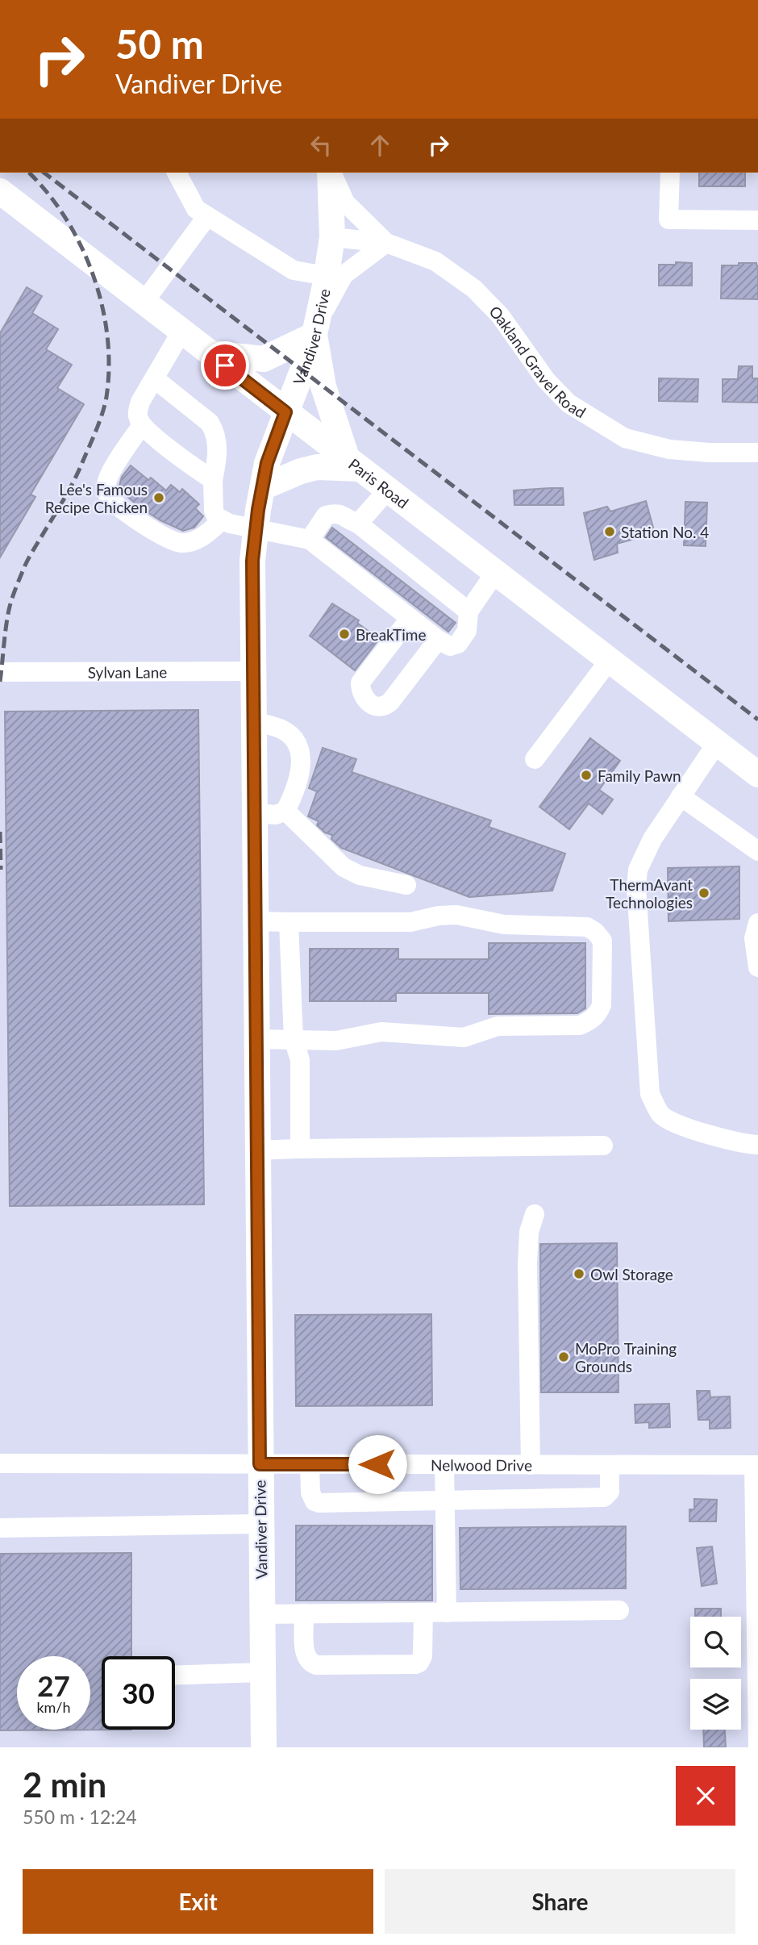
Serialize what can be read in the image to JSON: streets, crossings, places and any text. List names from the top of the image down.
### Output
{
  "streets": {
    "main road": ["Vandiver Drive", "Paris Road"],
    "street": ["Oakland Gravel Road", "Sylvan Lane", "Nelwood Drive"]
  },
  "crossings": [
    ["Vandiver Drive", "Oakland Gravel Road"],
    ["Vandiver Drive", "Paris Road"],
    ["Vandiver Drive", "Sylvan Lane"],
    ["Vandiver Drive", "Nelwood Drive"]
  ],
  "places": [
    "Lee's Famous Recipe Chicken",
    "Station No. 4",
    "BreakTime",
    "Family Pawn",
    "ThermAvant Technologies",
    "Owl Storage",
    "MoPro Training Grounds"
  ],
  "page": {
    "turn": ["50 m", "Vandiver Drive"],
    "speed": "27 km/h",
    "limit": "30",
    "heading": ["2 min", "550 m · 12:24"],
    "buttons": ["Exit", "Share"]
  }
}
